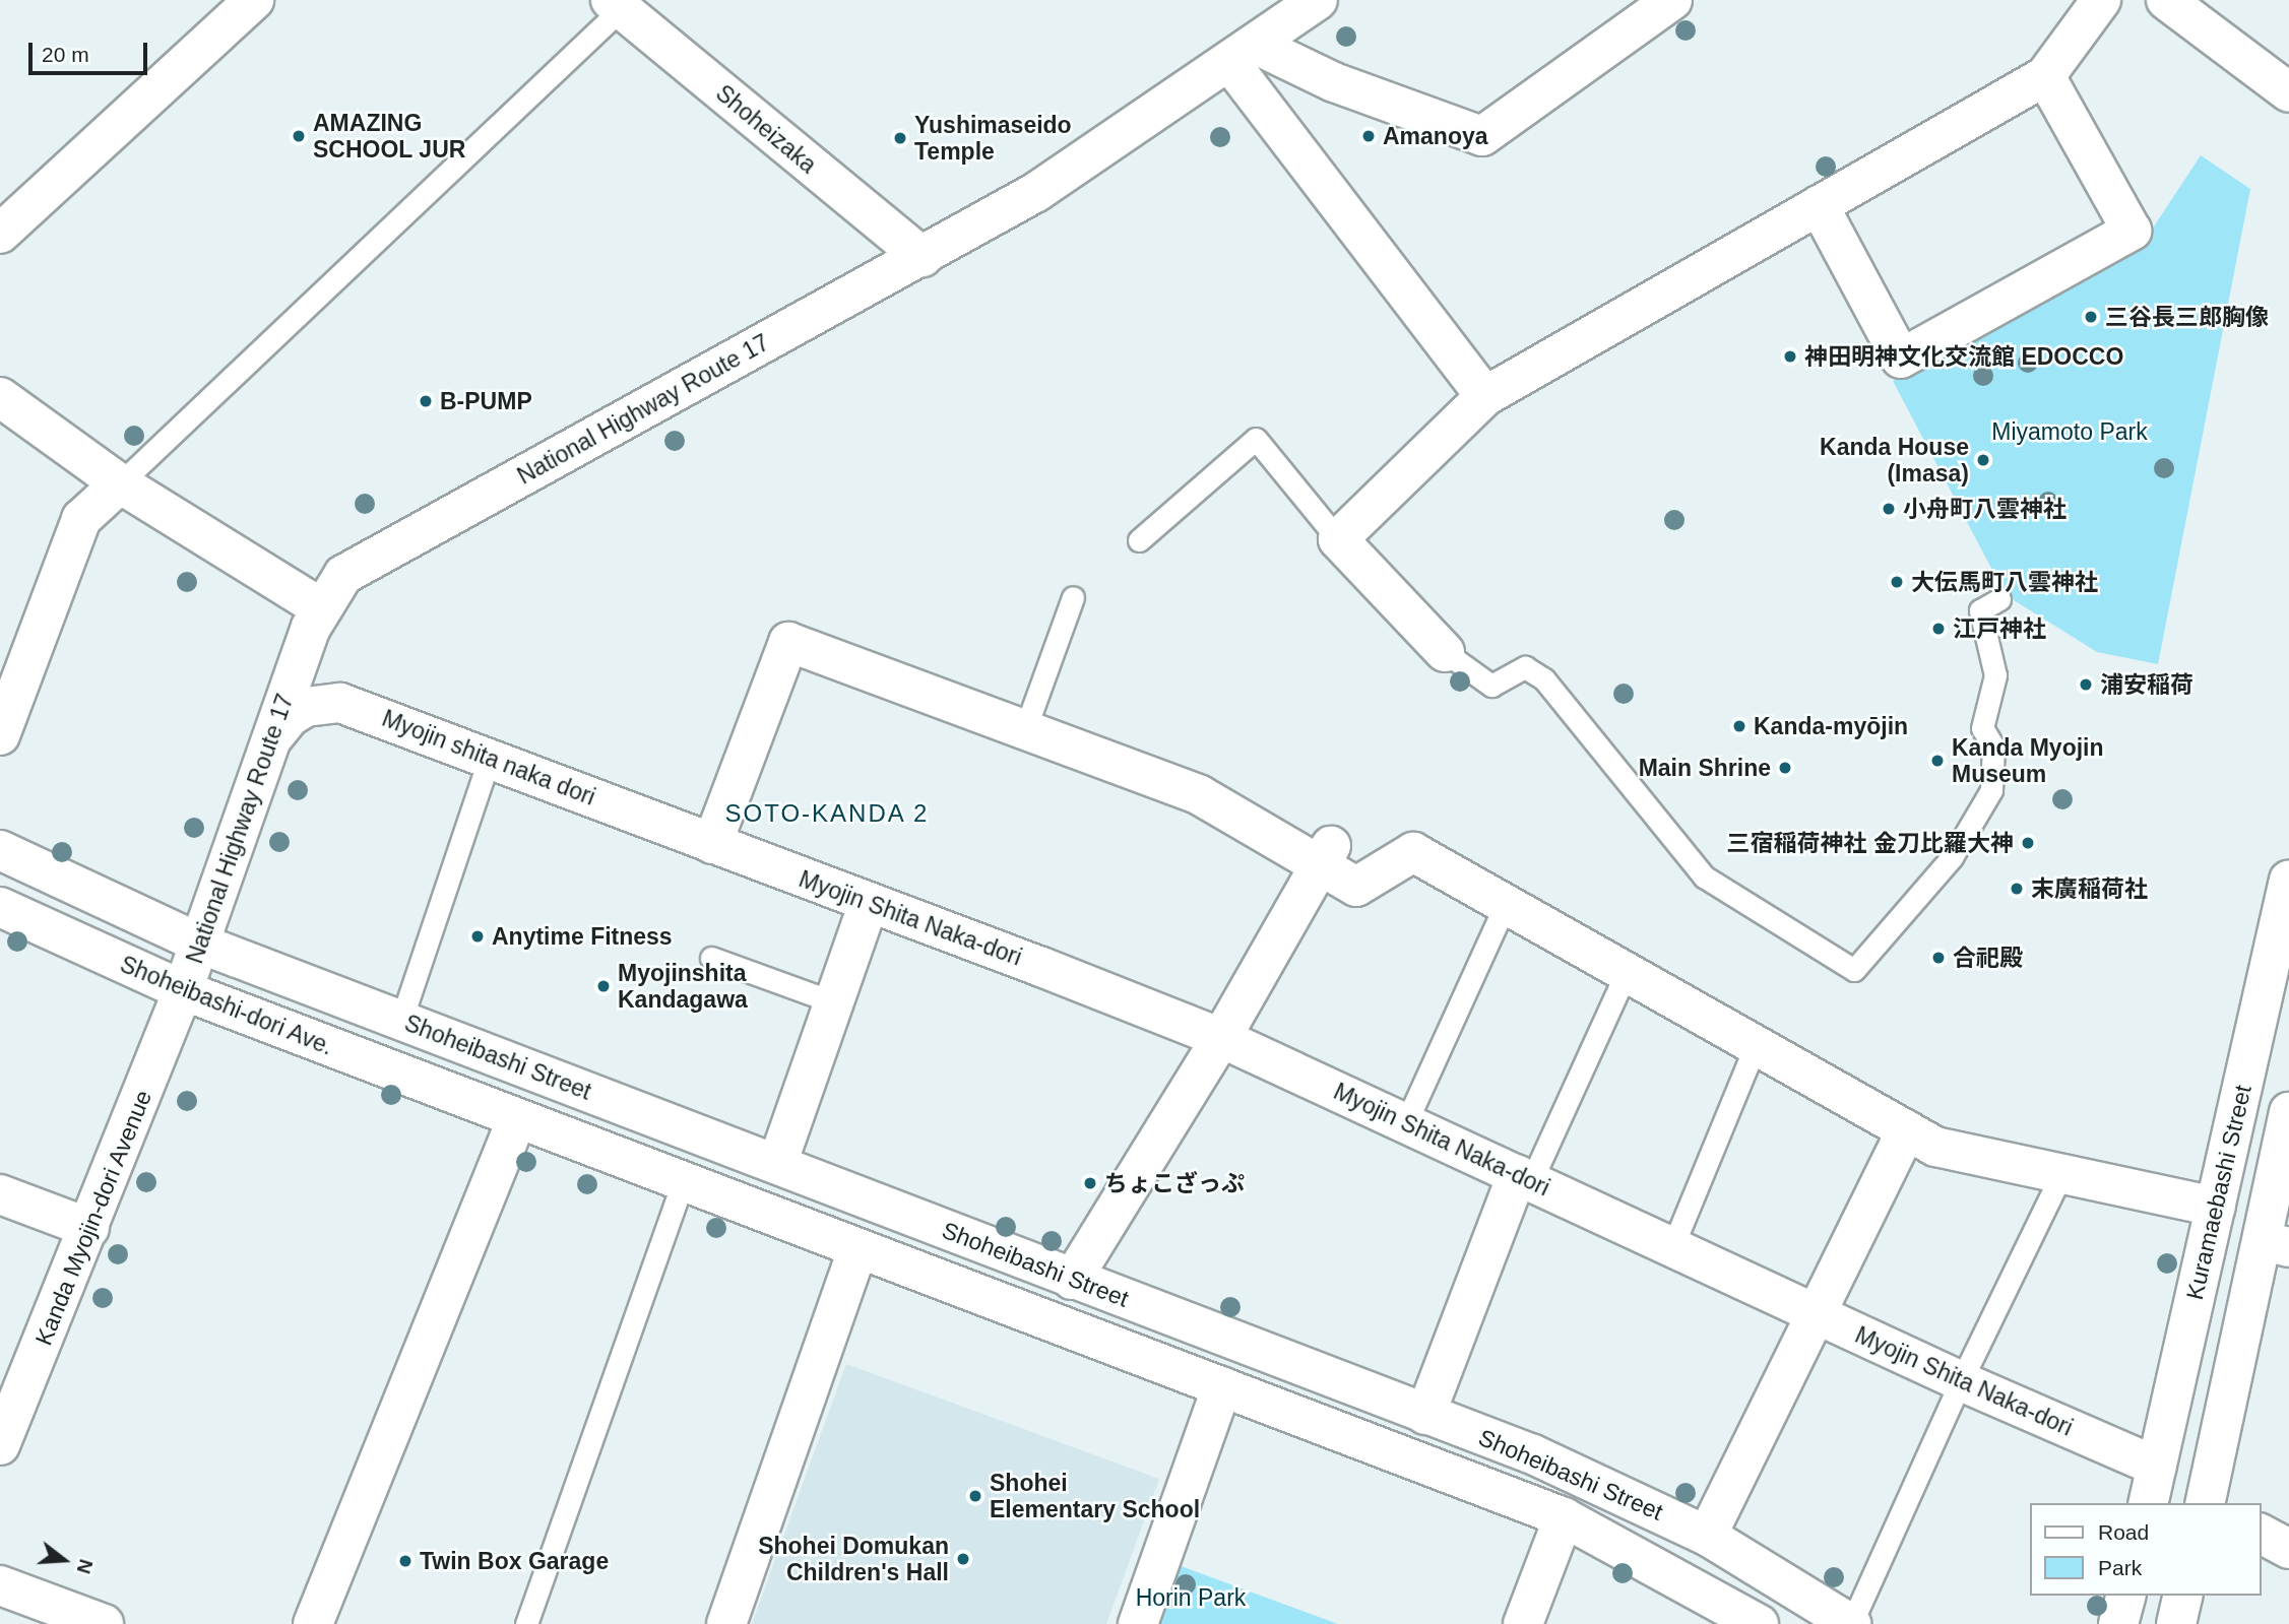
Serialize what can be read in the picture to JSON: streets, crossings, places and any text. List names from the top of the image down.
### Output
{
  "streets": {
    "main road": [
      "Shoheizaka",
      "National Highway Route 17",
      "Myojin shita naka dori",
      "Myojin Shita Naka-dori",
      "Shoheibashi-dori Ave.",
      "Shoheibashi Street",
      "Kuramaebashi Street",
      "Kanda Myojin-dori Avenue"
    ]
  },
  "crossings": [
    ["Shoheizaka", "National Highway Route 17"],
    ["National Highway Route 17", "Myojin shita naka dori"],
    ["National Highway Route 17", "Shoheibashi-dori Ave."],
    ["National Highway Route 17", "Shoheibashi Street"],
    ["National Highway Route 17", "Kanda Myojin-dori Avenue"],
    ["Myojin shita naka dori", "Myojin Shita Naka-dori"],
    ["Myojin Shita Naka-dori", "Kuramaebashi Street"],
    ["Shoheibashi-dori Ave.", "Shoheibashi Street"],
    ["Shoheibashi-dori Ave.", "Kanda Myojin-dori Avenue"]
  ],
  "districts": ["SOTO-KANDA 2"],
  "parks": ["Miyamoto Park", "Horin Park"],
  "places": [
    "AMAZING SCHOOL JUR",
    "Amanoya",
    "Yushimaseido Temple",
    "三谷長三郎胸像",
    "神田明神文化交流館 EDOCCO",
    "B-PUMP",
    "Kanda House (Imasa)",
    "小舟町八雲神社",
    "大伝馬町八雲神社",
    "江戸神社",
    "浦安稲荷",
    "Kanda-myōjin",
    "Kanda Myojin Museum",
    "Main Shrine",
    "三宿稲荷神社 金刀比羅大神",
    "末廣稲荷社",
    "Anytime Fitness",
    "合祀殿",
    "Myojinshita Kandagawa",
    "ちょこざっぷ",
    "Shohei Elementary School",
    "Shohei Domukan Children's Hall",
    "Twin Box Garage"
  ],
  "legend": ["Road", "Park"],
  "scale_bar": "20 m",
  "north": "right"
}
